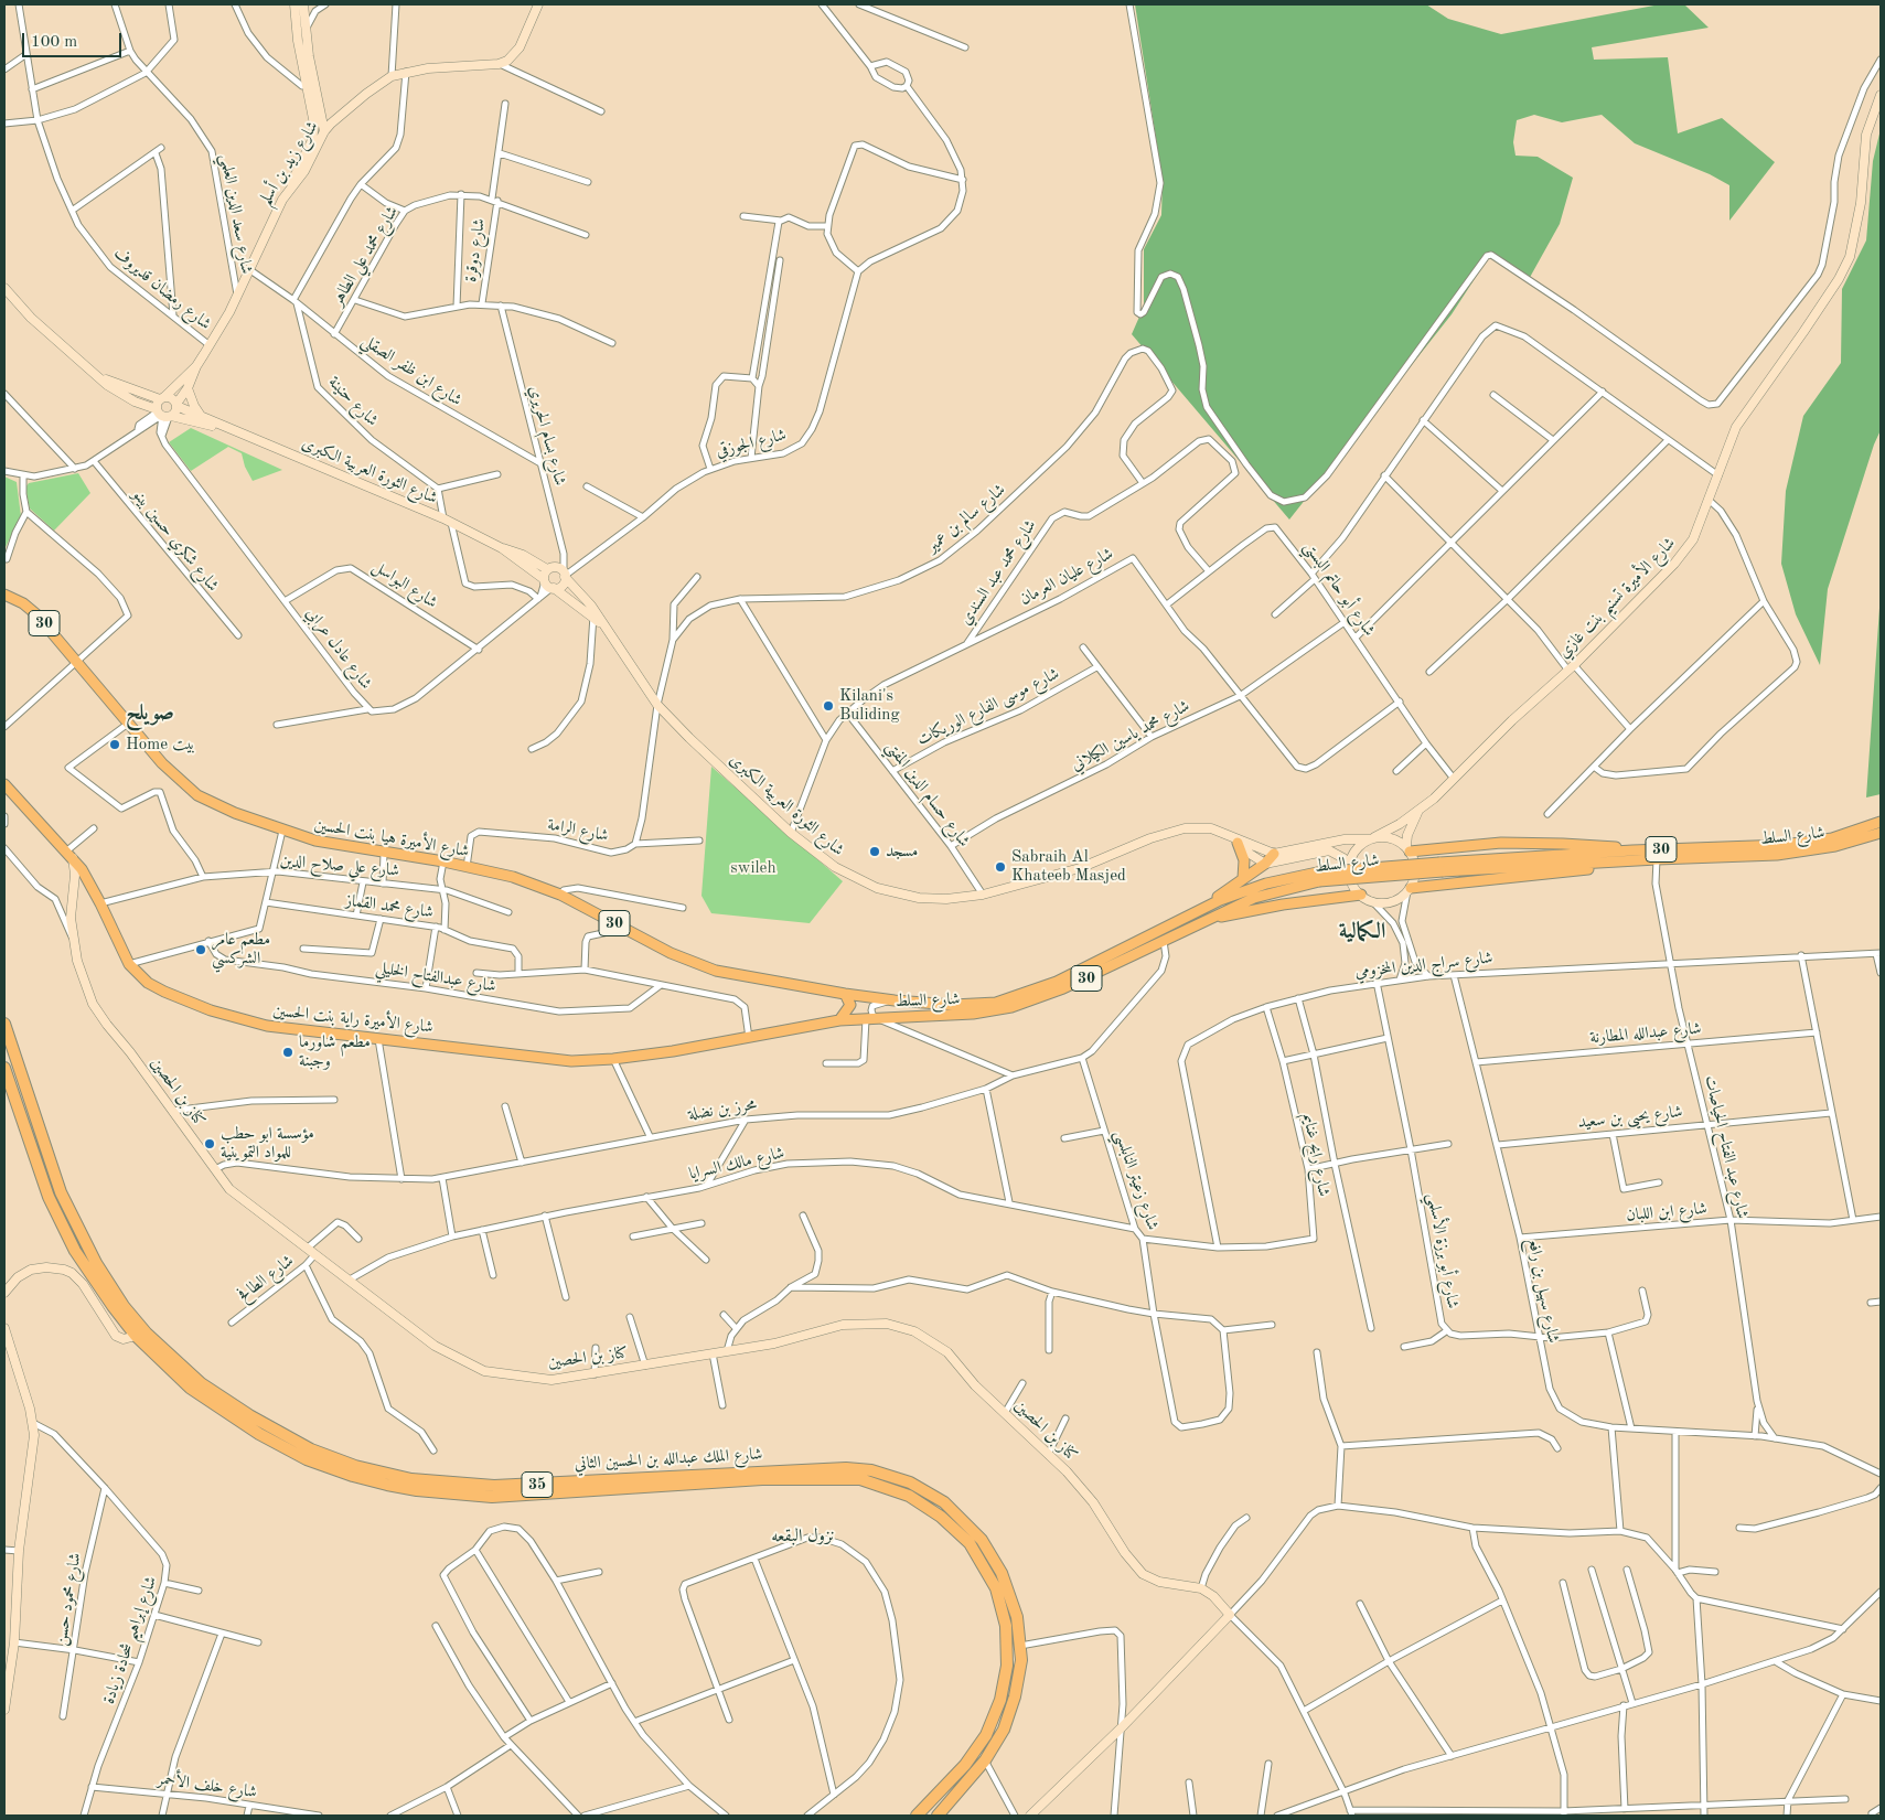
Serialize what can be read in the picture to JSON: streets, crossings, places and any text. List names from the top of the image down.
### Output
{
  "streets": {
    "highway": ["شارع الملك عبدالله بن الحسين الثاني", "35"],
    "main road": [
      "30",
      "شارع السلط",
      "شارع الأميرة هيا بنت الحسين",
      "شارع الأميرة راية بنت الحسين"
    ],
    "street": [
      "شارع زيد بن أسلم",
      "شارع سعد الدين العلمي",
      "شارع دوقرة",
      "شارع محمد علي الطاهر",
      "شارع رمضان قديروف",
      "شارع ابن ظفر الصقلي",
      "شارع حنينة",
      "شارع بسام الحريري",
      "شارع الجوزقي",
      "شارع الثورة العربية الكبرى",
      "شارع سالم بن عمير",
      "شارع شكري حسين بينو",
      "شارع محمد عبد السندي",
      "شارع عليان العرمان",
      "شارع البواسل",
      "شارع أبو حاتم البستي",
      "شارع الأميرة تسنيم بنت غازي",
      "شارع عادل عرابي",
      "شارع موسى الفارع الوريكات",
      "شارع محمد ياسين الكيلاني",
      "شارع حسام الدين المفتي",
      "شارع الرامة",
      "شارع علي صلاح الدين",
      "شارع محمد القماز",
      "شارع سراج الدين المخزومي",
      "شارع عبدالفتاح الخليلي",
      "شارع عبدالله المطارنة",
      "كناز بن الحصين",
      "محرز بن نضلة",
      "شارع يحيى بن سعيد",
      "شارع عبد الفتاح الحياصات",
      "شارع رابح غنايم",
      "شارع مالك السرايا",
      "شارع زعيتر النابلسي",
      "شارع ابن اللبان",
      "شارع أبو برزة الأسلمي",
      "شارع الطافح",
      "شارع سهيل بن رافع",
      "شارع محمود حسن",
      "شارع إبراهيم شحادة زيادة",
      "شارع خلف الأحمر"
    ]
  },
  "crossings": [
    ["شارع زيد بن أسلم", "شارع سعد الدين العلمي"],
    ["شارع زيد بن أسلم", "شارع رمضان قديروف"],
    ["شارع زيد بن أسلم", "شارع ابن ظفر الصقلي"],
    ["شارع زيد بن أسلم", "شارع الثورة العربية الكبرى"],
    ["شارع زيد بن أسلم", "شارع عادل عرابي"],
    ["شارع دوقرة", "شارع محمد علي الطاهر"],
    ["شارع محمد علي الطاهر", "شارع ابن ظفر الصقلي"],
    ["شارع ابن ظفر الصقلي", "شارع حنينة"],
    ["شارع ابن ظفر الصقلي", "شارع بسام الحريري"],
    ["شارع بسام الحريري", "شارع الجوزقي"],
    ["شارع بسام الحريري", "شارع الثورة العربية الكبرى"],
    ["شارع الجوزقي", "شارع الثورة العربية الكبرى"],
    ["شارع الثورة العربية الكبرى", "شارع سالم بن عمير"],
    ["شارع الثورة العربية الكبرى", "شارع عليان العرمان"],
    ["شارع الثورة العربية الكبرى", "شارع عادل عرابي"],
    ["شارع الثورة العربية الكبرى", "شارع حسام الدين المفتي"],
    ["شارع سالم بن عمير", "شارع محمد عبد السندي"],
    ["شارع محمد عبد السندي", "شارع عليان العرمان"],
    ["شارع محمد عبد السندي", "شارع أبو حاتم البستي"],
    ["شارع عليان العرمان", "شارع أبو حاتم البستي"],
    ["شارع عليان العرمان", "شارع محمد ياسين الكيلاني"],
    ["شارع عليان العرمان", "شارع حسام الدين المفتي"],
    ["شارع البواسل", "شارع عادل عرابي"],
    ["شارع أبو حاتم البستي", "شارع الأميرة تسنيم بنت غازي"],
    ["شارع أبو حاتم البستي", "شارع محمد ياسين الكيلاني"],
    ["شارع موسى الفارع الوريكات", "شارع حسام الدين المفتي"],
    ["شارع محمد ياسين الكيلاني", "شارع حسام الدين المفتي"],
    ["شارع الرامة", "شارع الأميرة هيا بنت الحسين"],
    ["شارع السلط", "شارع الأميرة هيا بنت الحسين"],
    ["شارع السلط", "شارع الأميرة راية بنت الحسين"],
    ["شارع السلط", "محرز بن نضلة"],
    ["شارع السلط", "شارع عبد الفتاح الحياصات"],
    ["شارع علي صلاح الدين", "شارع الأميرة راية بنت الحسين"],
    ["شارع سراج الدين المخزومي", "شارع عبد الفتاح الحياصات"],
    ["شارع سراج الدين المخزومي", "شارع رابح غنايم"],
    ["شارع سراج الدين المخزومي", "شارع أبو برزة الأسلمي"],
    ["شارع سراج الدين المخزومي", "شارع سهيل بن رافع"],
    ["شارع الأميرة راية بنت الحسين", "كناز بن الحصين"],
    ["شارع عبدالله المطارنة", "شارع عبد الفتاح الحياصات"],
    ["شارع عبدالله المطارنة", "شارع سهيل بن رافع"],
    ["كناز بن الحصين", "محرز بن نضلة"],
    ["كناز بن الحصين", "شارع مالك السرايا"],
    ["كناز بن الحصين", "شارع الطافح"],
    ["محرز بن نضلة", "شارع زعيتر النابلسي"],
    ["شارع يحيى بن سعيد", "شارع عبد الفتاح الحياصات"],
    ["شارع يحيى بن سعيد", "شارع سهيل بن رافع"],
    ["شارع عبد الفتاح الحياصات", "شارع ابن اللبان"],
    ["شارع عبد الفتاح الحياصات", "شارع سهيل بن رافع"],
    ["شارع رابح غنايم", "شارع زعيتر النابلسي"],
    ["شارع مالك السرايا", "شارع زعيتر النابلسي"],
    ["شارع ابن اللبان", "شارع سهيل بن رافع"],
    ["شارع أبو برزة الأسلمي", "شارع سهيل بن رافع"],
    ["شارع محمود حسن", "شارع إبراهيم شحادة زيادة"],
    ["شارع إبراهيم شحادة زيادة", "شارع خلف الأحمر"]
  ],
  "districts": ["صويلح", "الكمالية", "نزول البقعه"],
  "parks": ["swileh"],
  "places": [
    "Kilani's Buliding",
    "Home بيت",
    "مسجد",
    "Sabraih Al Khateeb Masjed",
    "مطعم عامر الشركسي",
    "مطعم شاورما وجبنة",
    "مؤسسة ابو حطب للمواد التموينية"
  ],
  "scale_bar": "100 m"
}
